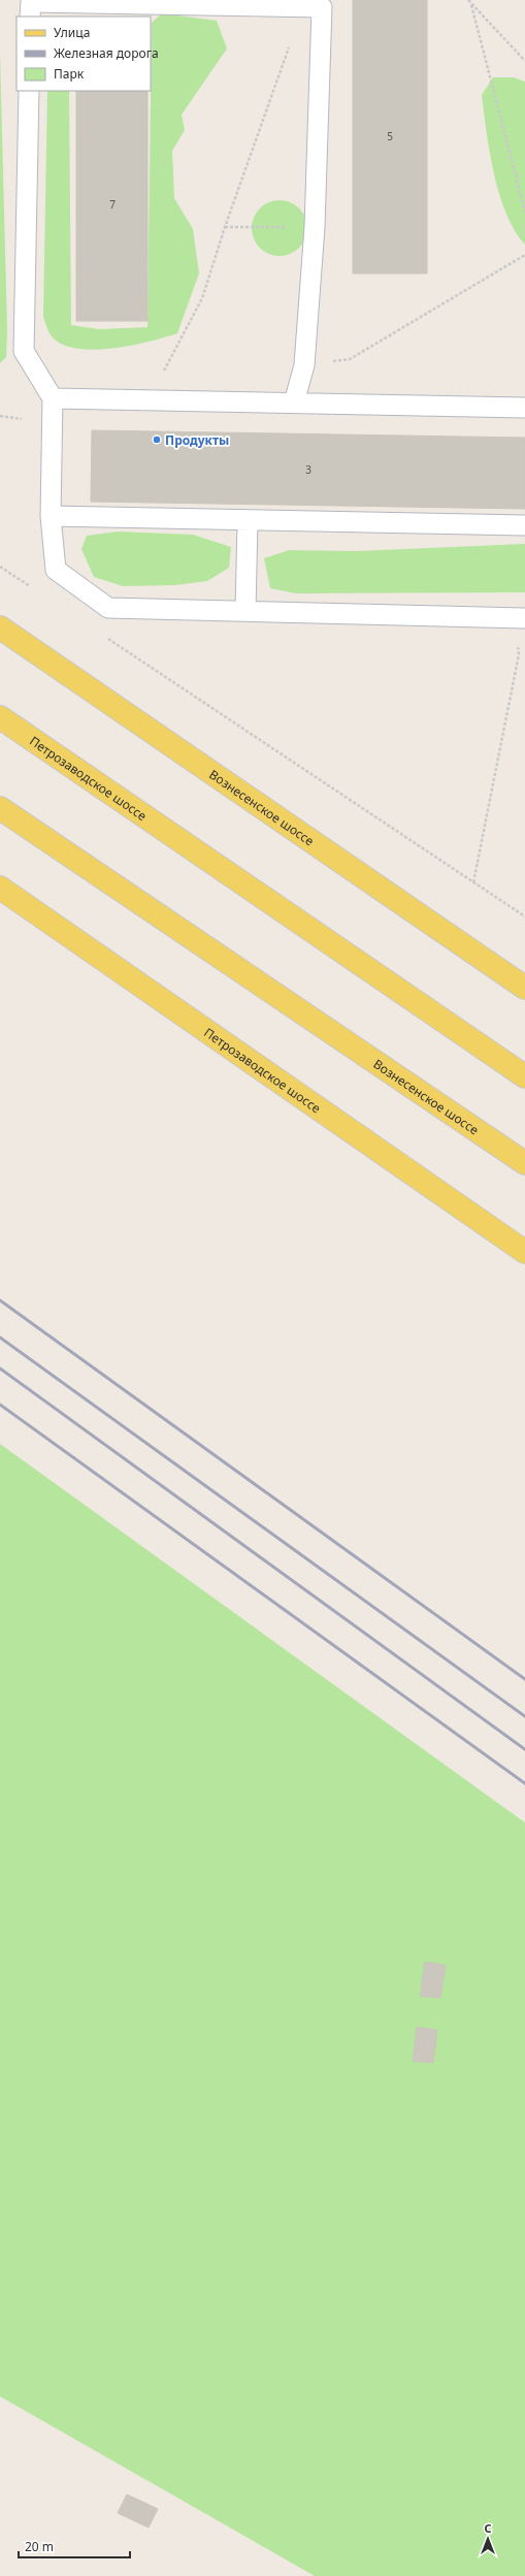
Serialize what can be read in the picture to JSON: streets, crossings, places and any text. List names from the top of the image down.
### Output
{
  "streets": {
    "main road": ["Петрозаводское шоссе", "Вознесенское шоссе"]
  },
  "places": ["Продукты"],
  "house_numbers": ["5", "7", "3"],
  "legend": ["Улица", "Железная дорога", "Парк"],
  "scale_bar": "20 m",
  "north": "top"
}
